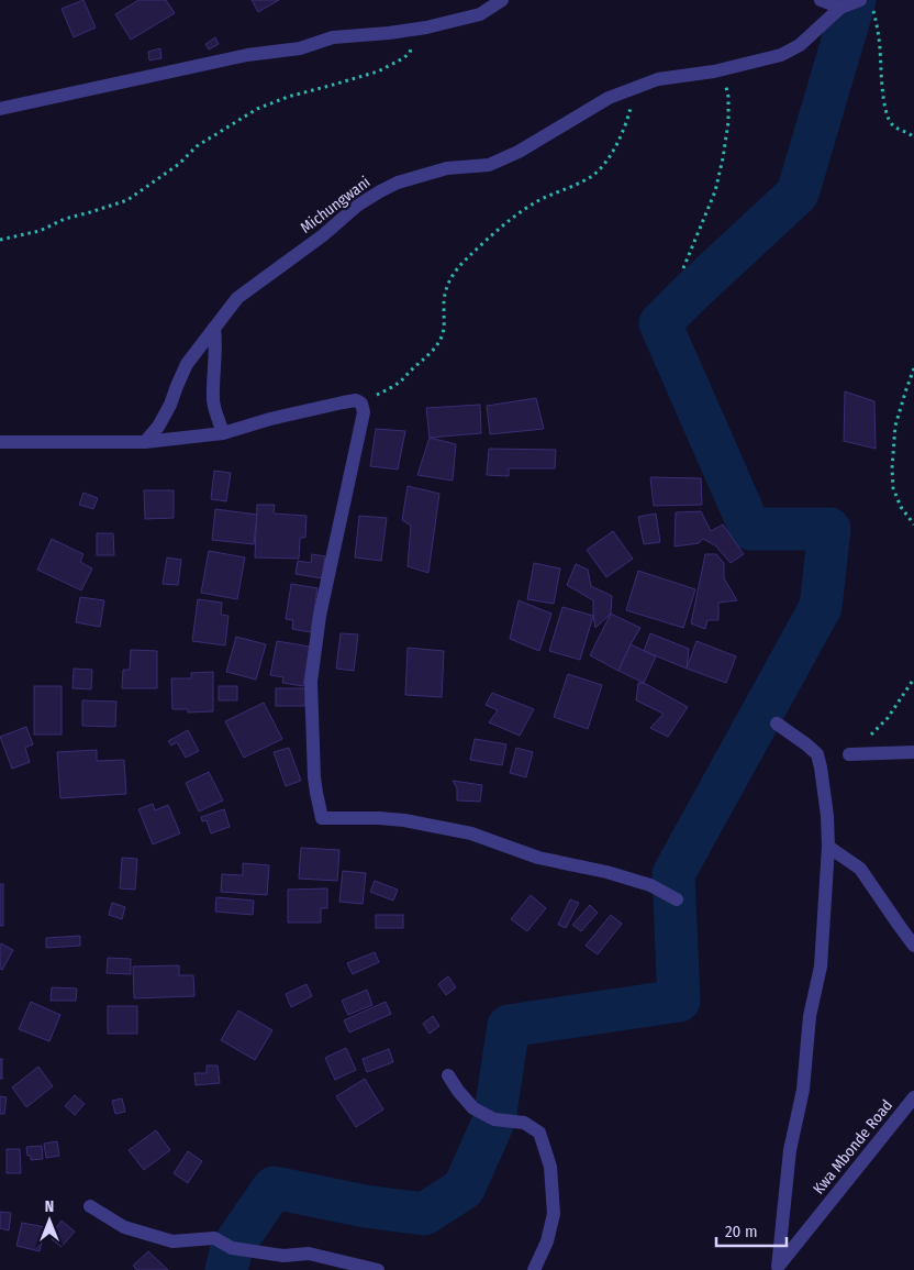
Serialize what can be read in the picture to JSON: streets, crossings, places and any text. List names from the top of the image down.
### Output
{
  "streets": {
    "street": ["Michungwani", "Kwa Mbonde Road"]
  },
  "scale_bar": "20 m",
  "north": "top"
}
